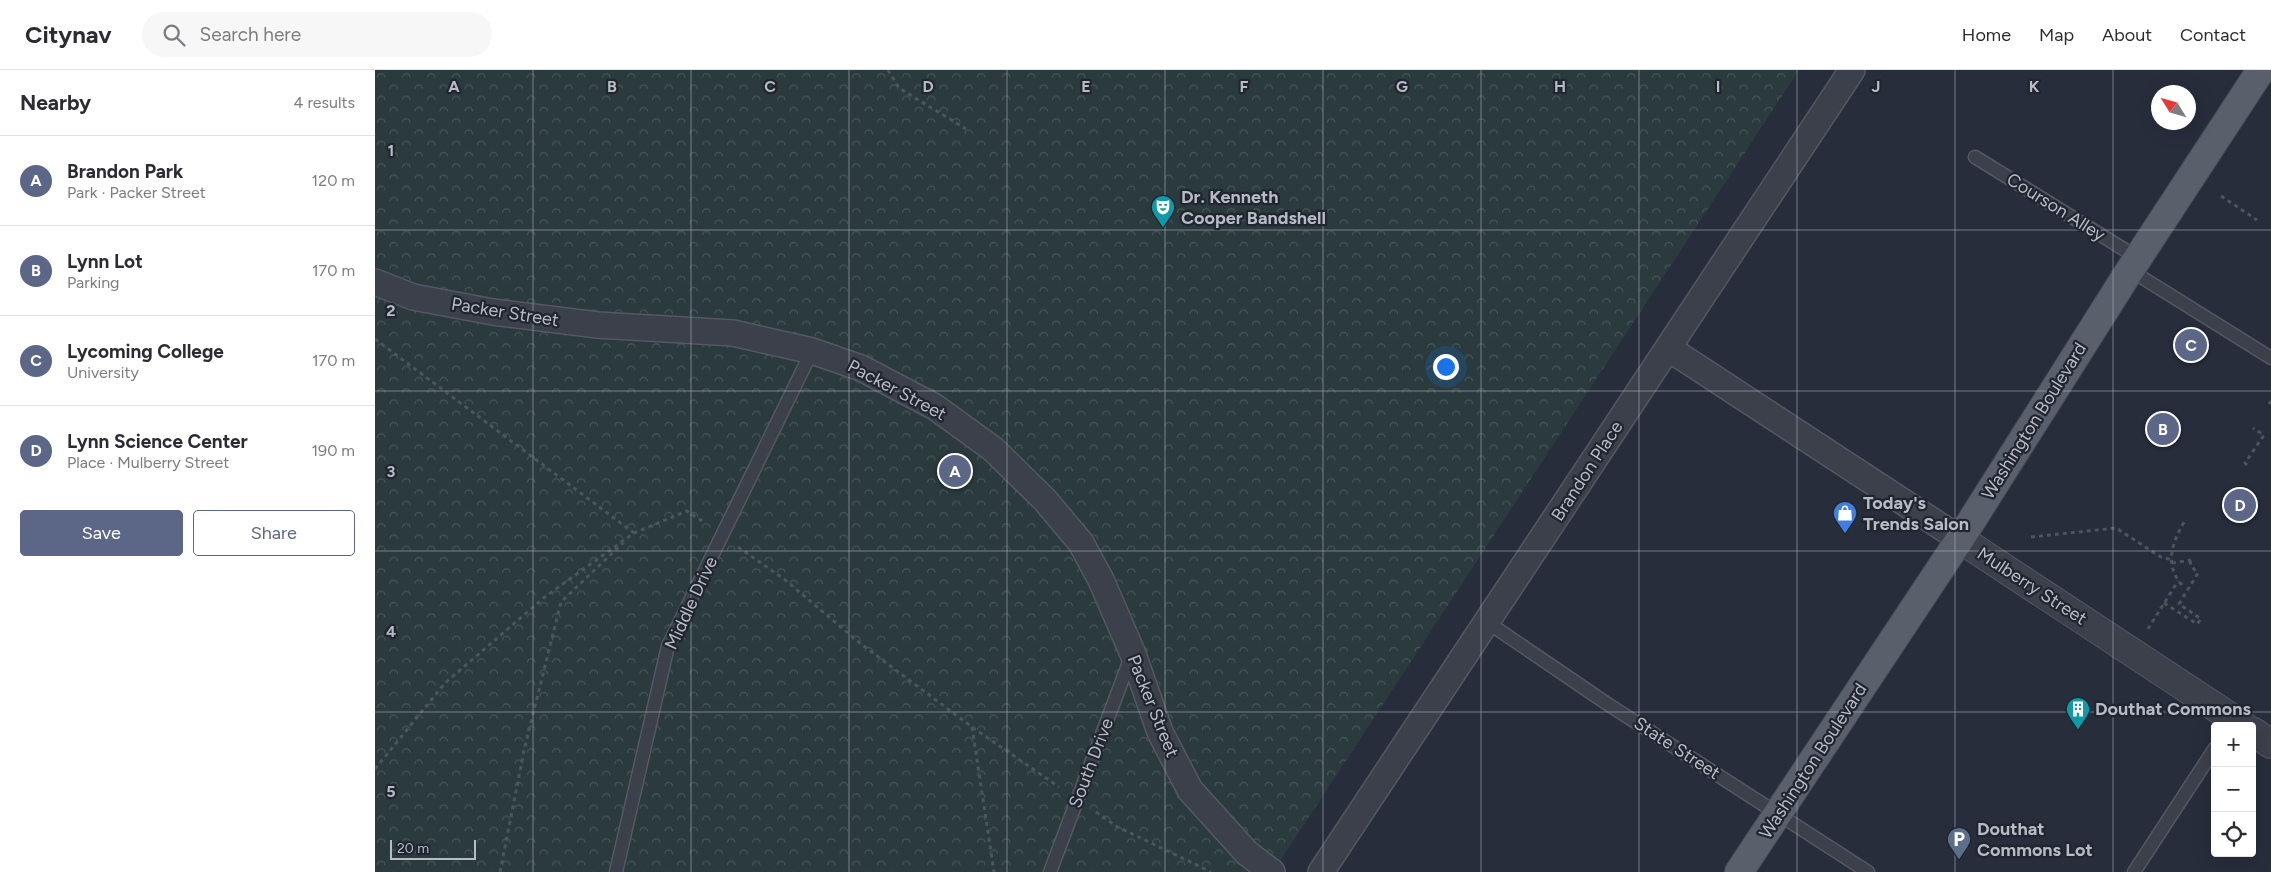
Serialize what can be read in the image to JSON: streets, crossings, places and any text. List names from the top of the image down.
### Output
{
  "streets": {
    "main road": ["Washington Boulevard"],
    "street": ["Packer Street", "Brandon Place", "Mulberry Street"],
    "lane": [
      "Courson Alley",
      "Middle Drive",
      "State Street",
      "South Drive"
    ]
  },
  "crossings": [
    ["Courson Alley", "Washington Boulevard"],
    ["Packer Street", "Middle Drive"],
    ["Packer Street", "South Drive"],
    ["Washington Boulevard", "Mulberry Street"],
    ["Washington Boulevard", "State Street"],
    ["Brandon Place", "Mulberry Street"],
    ["Brandon Place", "State Street"]
  ],
  "places": {
    "theatre": ["Dr. Kenneth Cooper Bandshell"],
    "shop": ["Today's Trends Salon"],
    "building": ["Douthat Commons"],
    "parking": ["Douthat Commons Lot"]
  },
  "scale_bar": "20 m",
  "north": "top left",
  "page": {
    "header": "Citynav",
    "search": "Search here",
    "nav": [
      "Home",
      "Map",
      "About",
      "Contact"
    ],
    "heading": ["Nearby", "4 results"],
    "list": [
      {
        "mark": "A",
        "name": "Brandon Park",
        "note": "Park · Packer Street",
        "value": "120 m"
      },
      {
        "mark": "B",
        "name": "Lynn Lot",
        "note": "Parking",
        "value": "170 m"
      },
      {
        "mark": "C",
        "name": "Lycoming College",
        "note": "University",
        "value": "170 m"
      },
      {
        "mark": "D",
        "name": "Lynn Science Center",
        "note": "Place · Mulberry Street",
        "value": "190 m"
      }
    ],
    "pins": [
      "C",
      "B",
      "A",
      "D"
    ],
    "buttons": ["Save", "Share"],
    "map_buttons": ["+", "−"],
    "scale": "20 m"
  },
  "grid": {
    "columns": [
      "A",
      "B",
      "C",
      "D",
      "E",
      "F",
      "G",
      "H",
      "I",
      "J",
      "K"
    ],
    "rows": [
      "1",
      "2",
      "3",
      "4",
      "5"
    ]
  }
}
